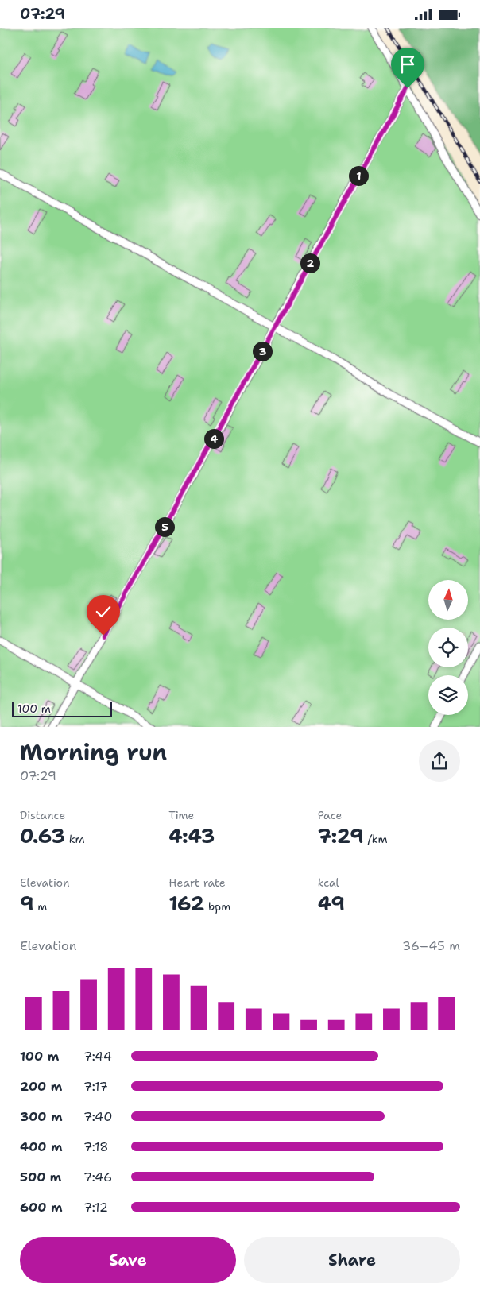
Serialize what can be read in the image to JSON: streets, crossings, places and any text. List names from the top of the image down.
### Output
{
  "scale_bar": "100 m",
  "north": "top",
  "page": {
    "status": "07:29",
    "pins": [
      "1",
      "2",
      "3",
      "4",
      "5"
    ],
    "scale": "100 m",
    "heading": ["Morning run", "07:29"],
    "stats": [
      ["Distance", "0.63 km"],
      ["Time", "4:43"],
      ["Pace", "7:29 /km"],
      ["Elevation", "9 m"],
      ["Heart rate", "162 bpm"],
      ["kcal", "49"]
    ],
    "chart": ["Elevation", "36–45 m"],
    "list": [
      {
        "name": "100 m",
        "note": "7:44"
      },
      {
        "name": "200 m",
        "note": "7:17"
      },
      {
        "name": "300 m",
        "note": "7:40"
      },
      {
        "name": "400 m",
        "note": "7:18"
      },
      {
        "name": "500 m",
        "note": "7:46"
      },
      {
        "name": "600 m",
        "note": "7:12"
      }
    ],
    "buttons": ["Save", "Share"]
  }
}
